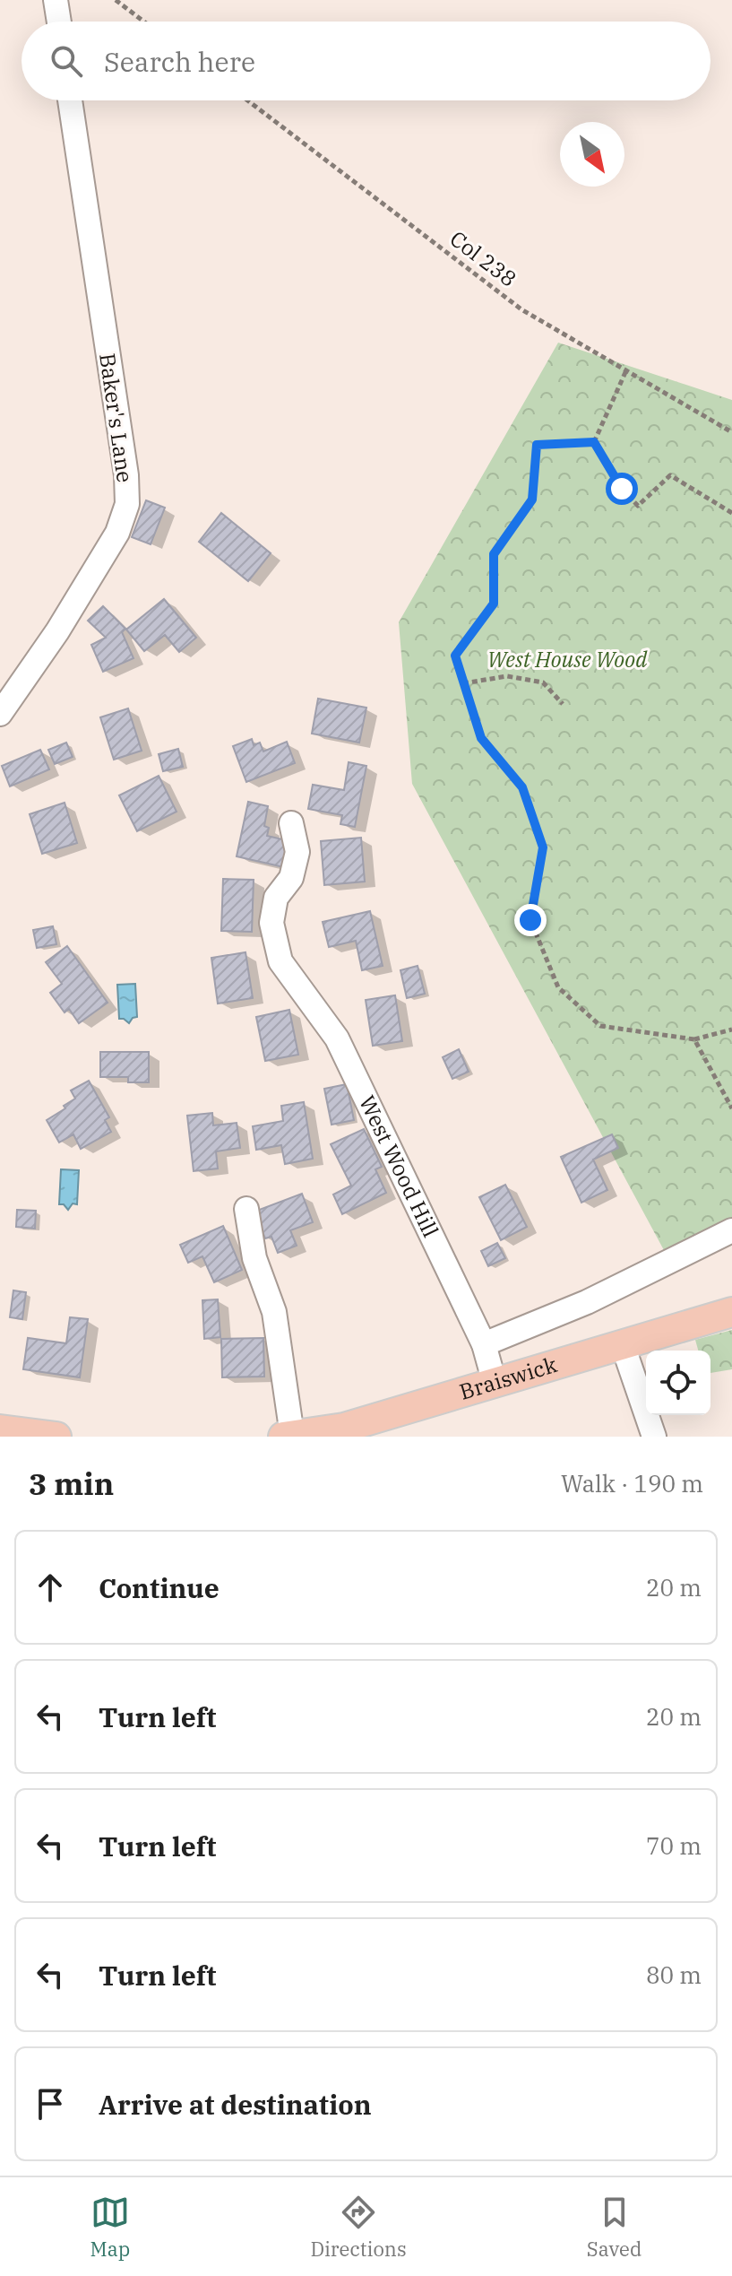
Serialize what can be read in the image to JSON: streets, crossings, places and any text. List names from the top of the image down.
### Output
{
  "streets": {
    "main road": ["Braiswick"],
    "street": ["Baker's Lane", "West Wood Hill"],
    "path": ["Col 238"]
  },
  "crossings": [
    ["West Wood Hill", "Braiswick"]
  ],
  "parks": ["West House Wood"],
  "north": "bottom right",
  "page": {
    "search": "Search here",
    "heading": ["3 min", "Walk · 190 m"],
    "list": [
      ["Continue", "20 m"],
      ["Turn left", "20 m"],
      ["Turn left", "70 m"],
      ["Turn left", "80 m"],
      "Arrive at destination"
    ],
    "nav": ["Map", "Directions", "Saved"]
  }
}
